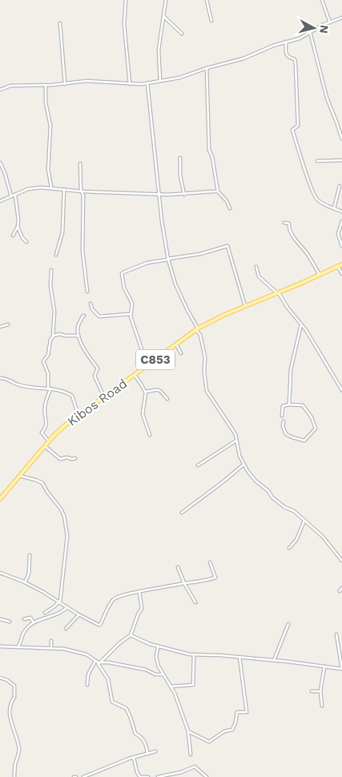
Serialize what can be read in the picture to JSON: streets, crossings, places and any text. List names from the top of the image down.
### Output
{
  "streets": {
    "main road": ["C853", "Kibos Road"]
  },
  "north": "right"
}
